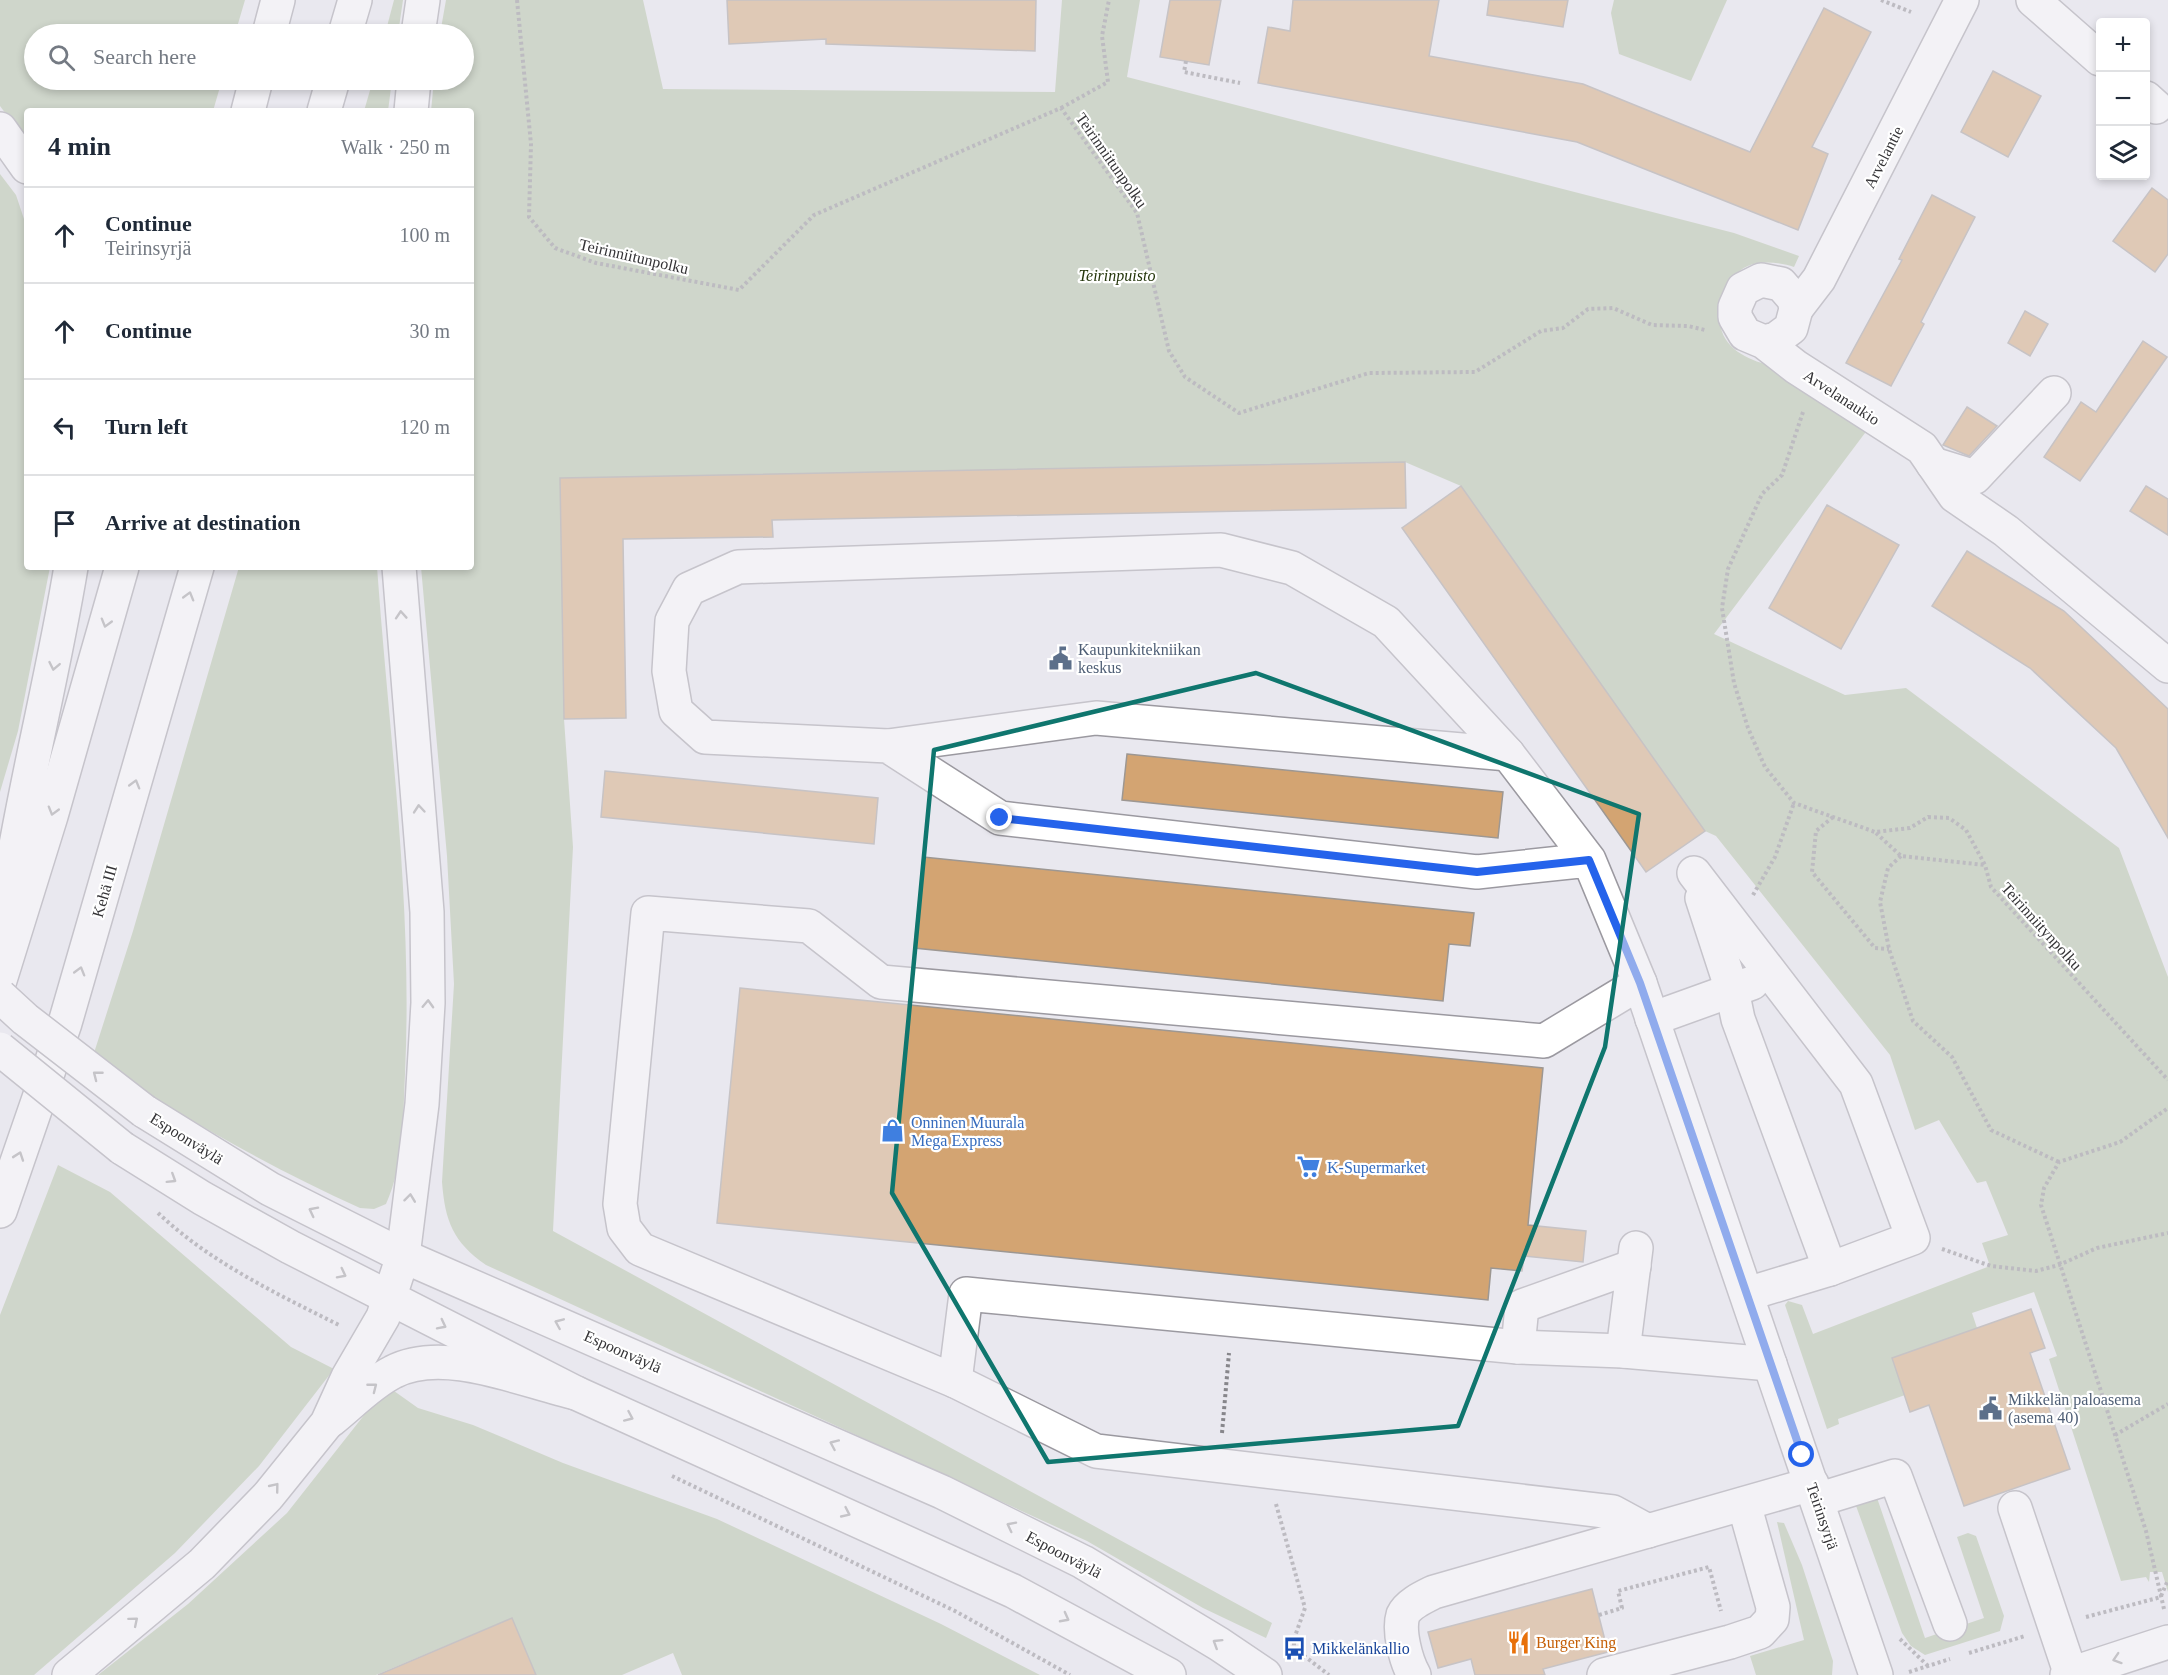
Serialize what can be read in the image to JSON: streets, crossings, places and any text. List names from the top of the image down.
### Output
{
  "streets": {
    "main road": [
      "Arvelantie",
      "Arvelanaukio",
      "Kehä III",
      "Espoonväylä",
      "Teirinsyrjä"
    ],
    "path": ["Teirinniitunpolku", "Teirinniitynpolku"]
  },
  "crossings": [
    ["Arvelantie", "Teirinniitunpolku"],
    ["Arvelantie", "Arvelanaukio"],
    ["Teirinniitunpolku", "Arvelanaukio"]
  ],
  "parks": ["Teirinpuisto"],
  "places": {
    "public building": ["Kaupunkitekniikan keskus", "Mikkelän paloasema (asema 40)"],
    "shop": ["Onninen Muurala Mega Express"],
    "supermarket": ["K-Supermarket"],
    "restaurant": ["Burger King"],
    "bus stop": ["Mikkelänkallio"]
  },
  "page": {
    "map_buttons": ["+", "−"],
    "search": "Search here",
    "heading": ["4 min", "Walk · 250 m"],
    "list": [
      ["Continue", "Teirinsyrjä", "100 m"],
      ["Continue", "30 m"],
      ["Turn left", "120 m"],
      "Arrive at destination"
    ]
  }
}
